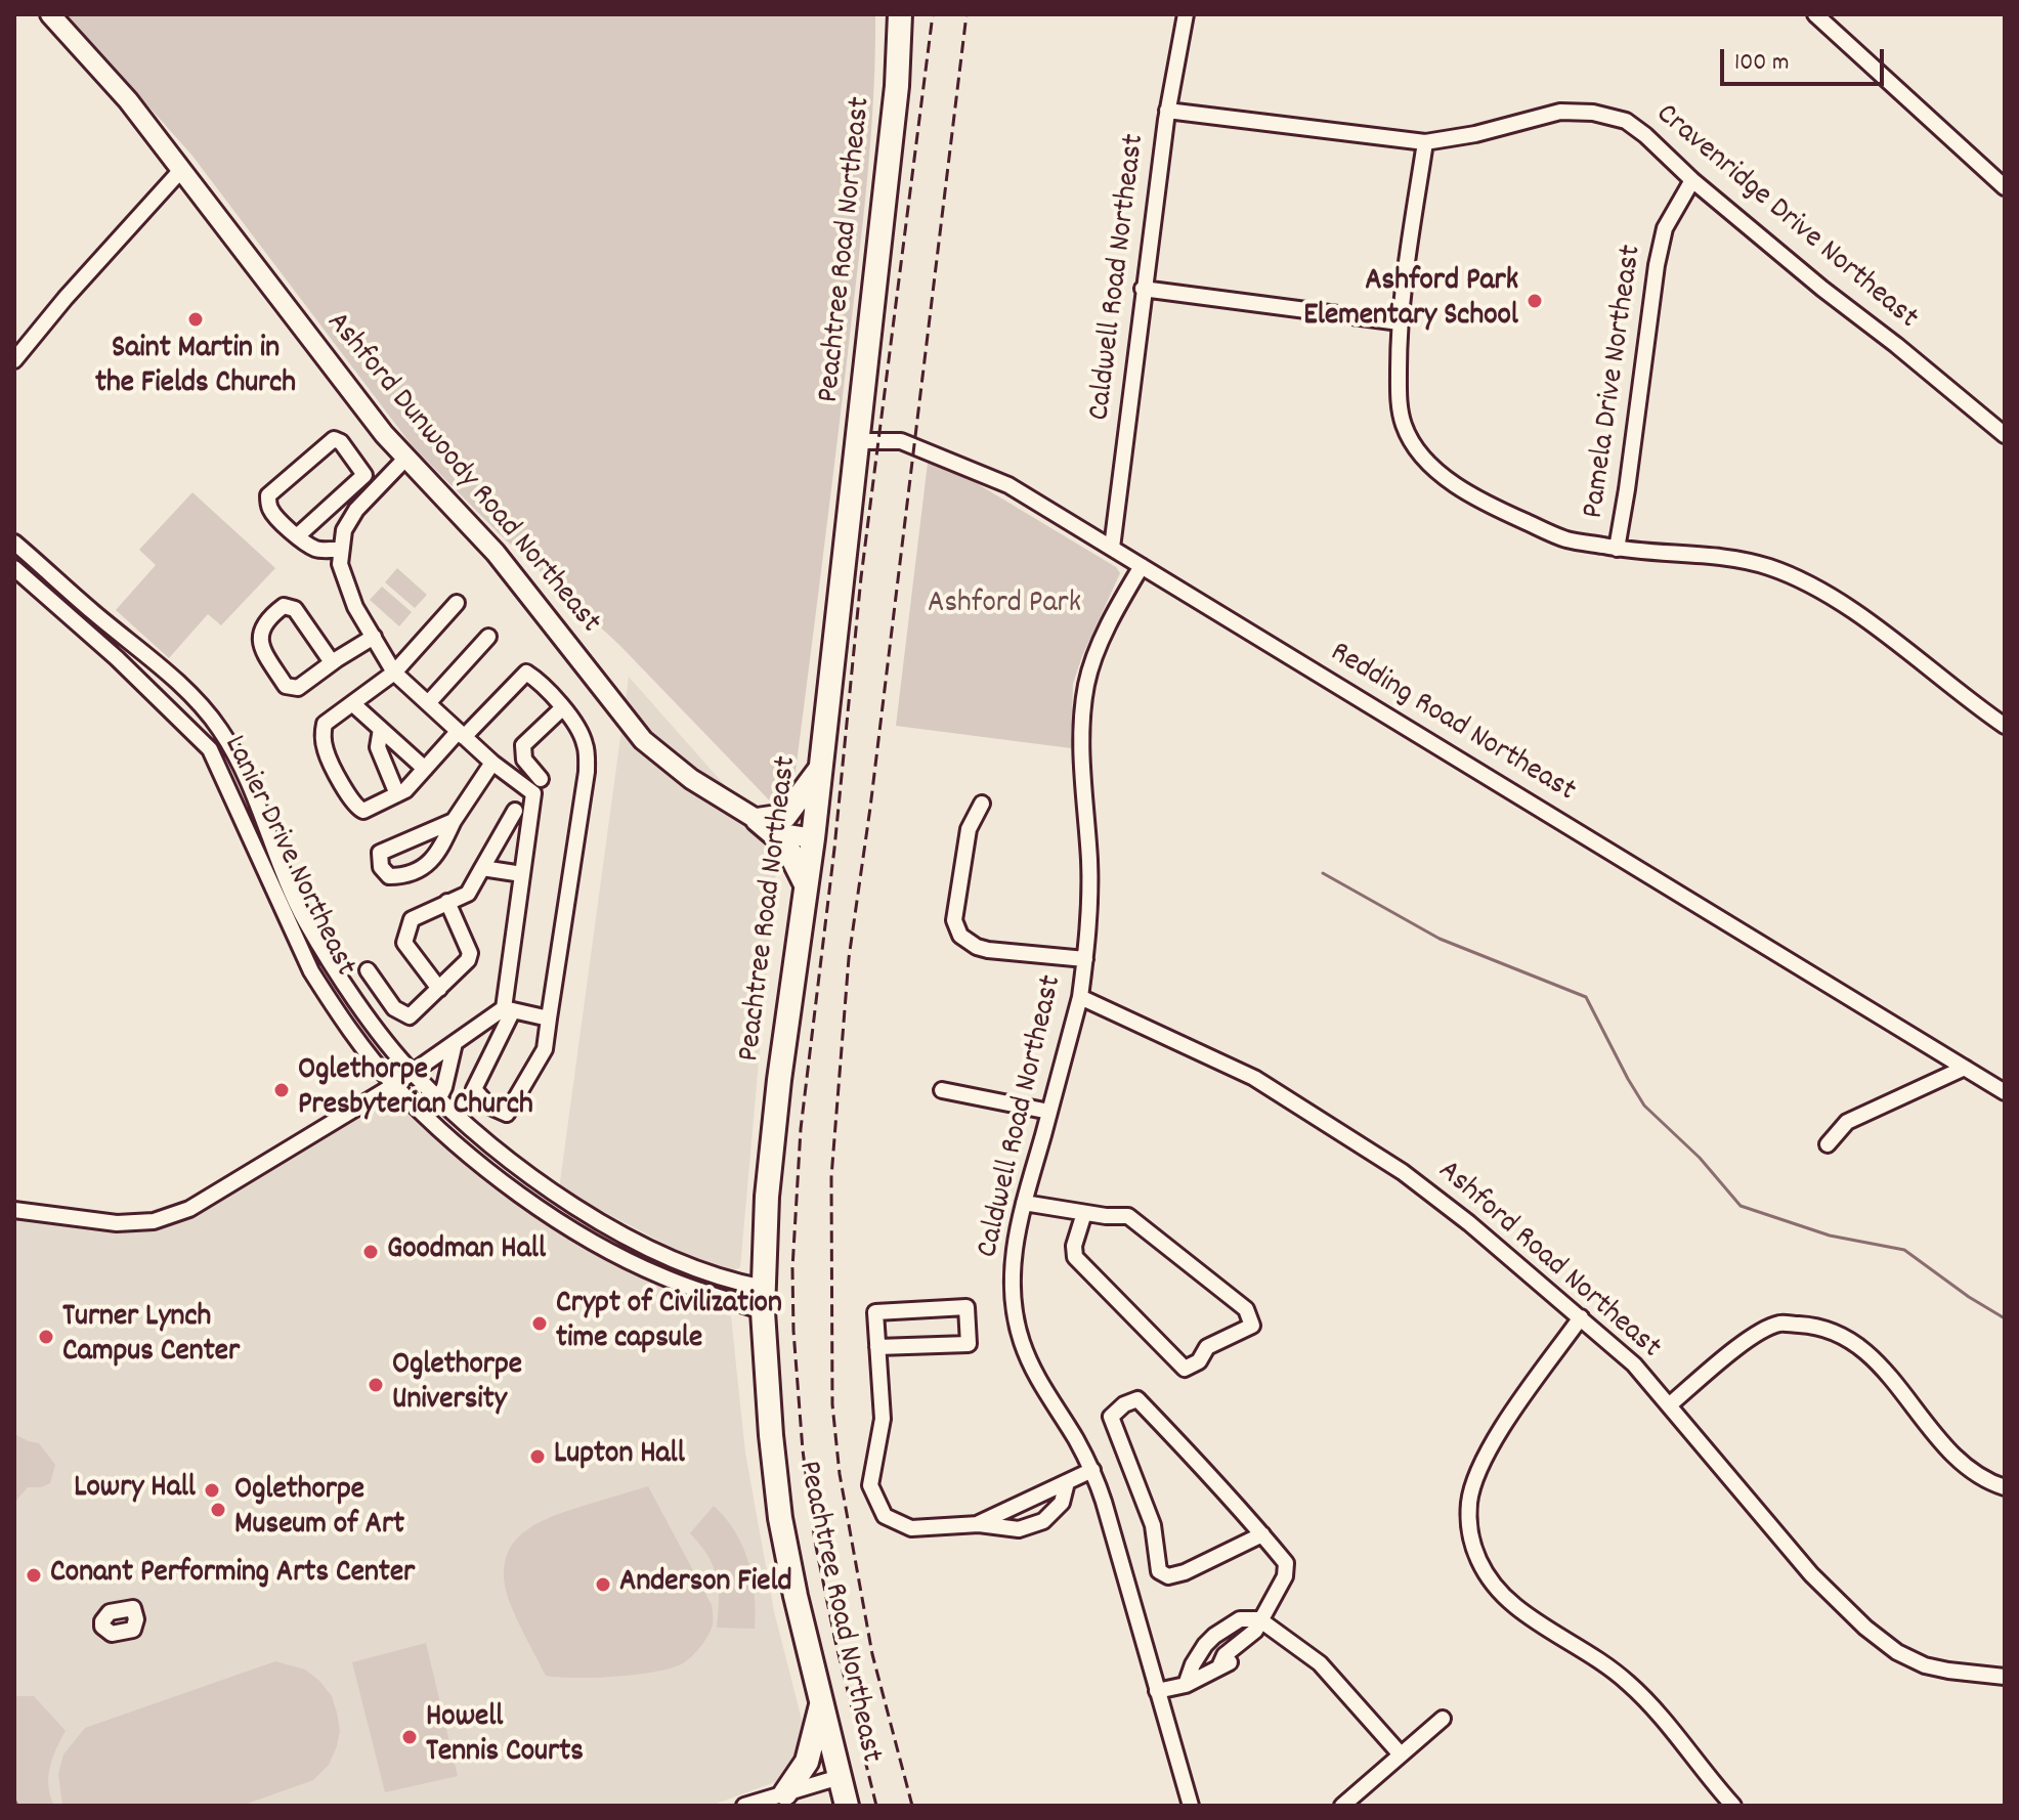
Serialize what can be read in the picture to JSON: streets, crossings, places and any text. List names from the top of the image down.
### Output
{
  "streets": {
    "highway": ["Peachtree Road Northeast"],
    "main road": ["Ashford Dunwoody Road Northeast"],
    "street": [
      "Cravenridge Drive Northeast",
      "Caldwell Road Northeast",
      "Pamela Drive Northeast",
      "Redding Road Northeast",
      "Lanier Drive Northeast",
      "Ashford Road Northeast"
    ]
  },
  "crossings": [
    ["Cravenridge Drive Northeast", "Caldwell Road Northeast"],
    ["Cravenridge Drive Northeast", "Pamela Drive Northeast"],
    ["Peachtree Road Northeast", "Ashford Dunwoody Road Northeast"],
    ["Peachtree Road Northeast", "Redding Road Northeast"],
    ["Peachtree Road Northeast", "Lanier Drive Northeast"],
    ["Caldwell Road Northeast", "Redding Road Northeast"],
    ["Caldwell Road Northeast", "Ashford Road Northeast"]
  ],
  "parks": ["Ashford Park"],
  "places": [
    "Ashford Park Elementary School",
    "Saint Martin in the Fields Church",
    "Oglethorpe Presbyterian Church",
    "Goodman Hall",
    "Crypt of Civilization time capsule",
    "Turner Lynch Campus Center",
    "Oglethorpe University",
    "Lupton Hall",
    "Lowry Hall",
    "Oglethorpe Museum of Art",
    "Conant Performing Arts Center",
    "Anderson Field",
    "Howell Tennis Courts"
  ],
  "scale_bar": "100 m"
}
